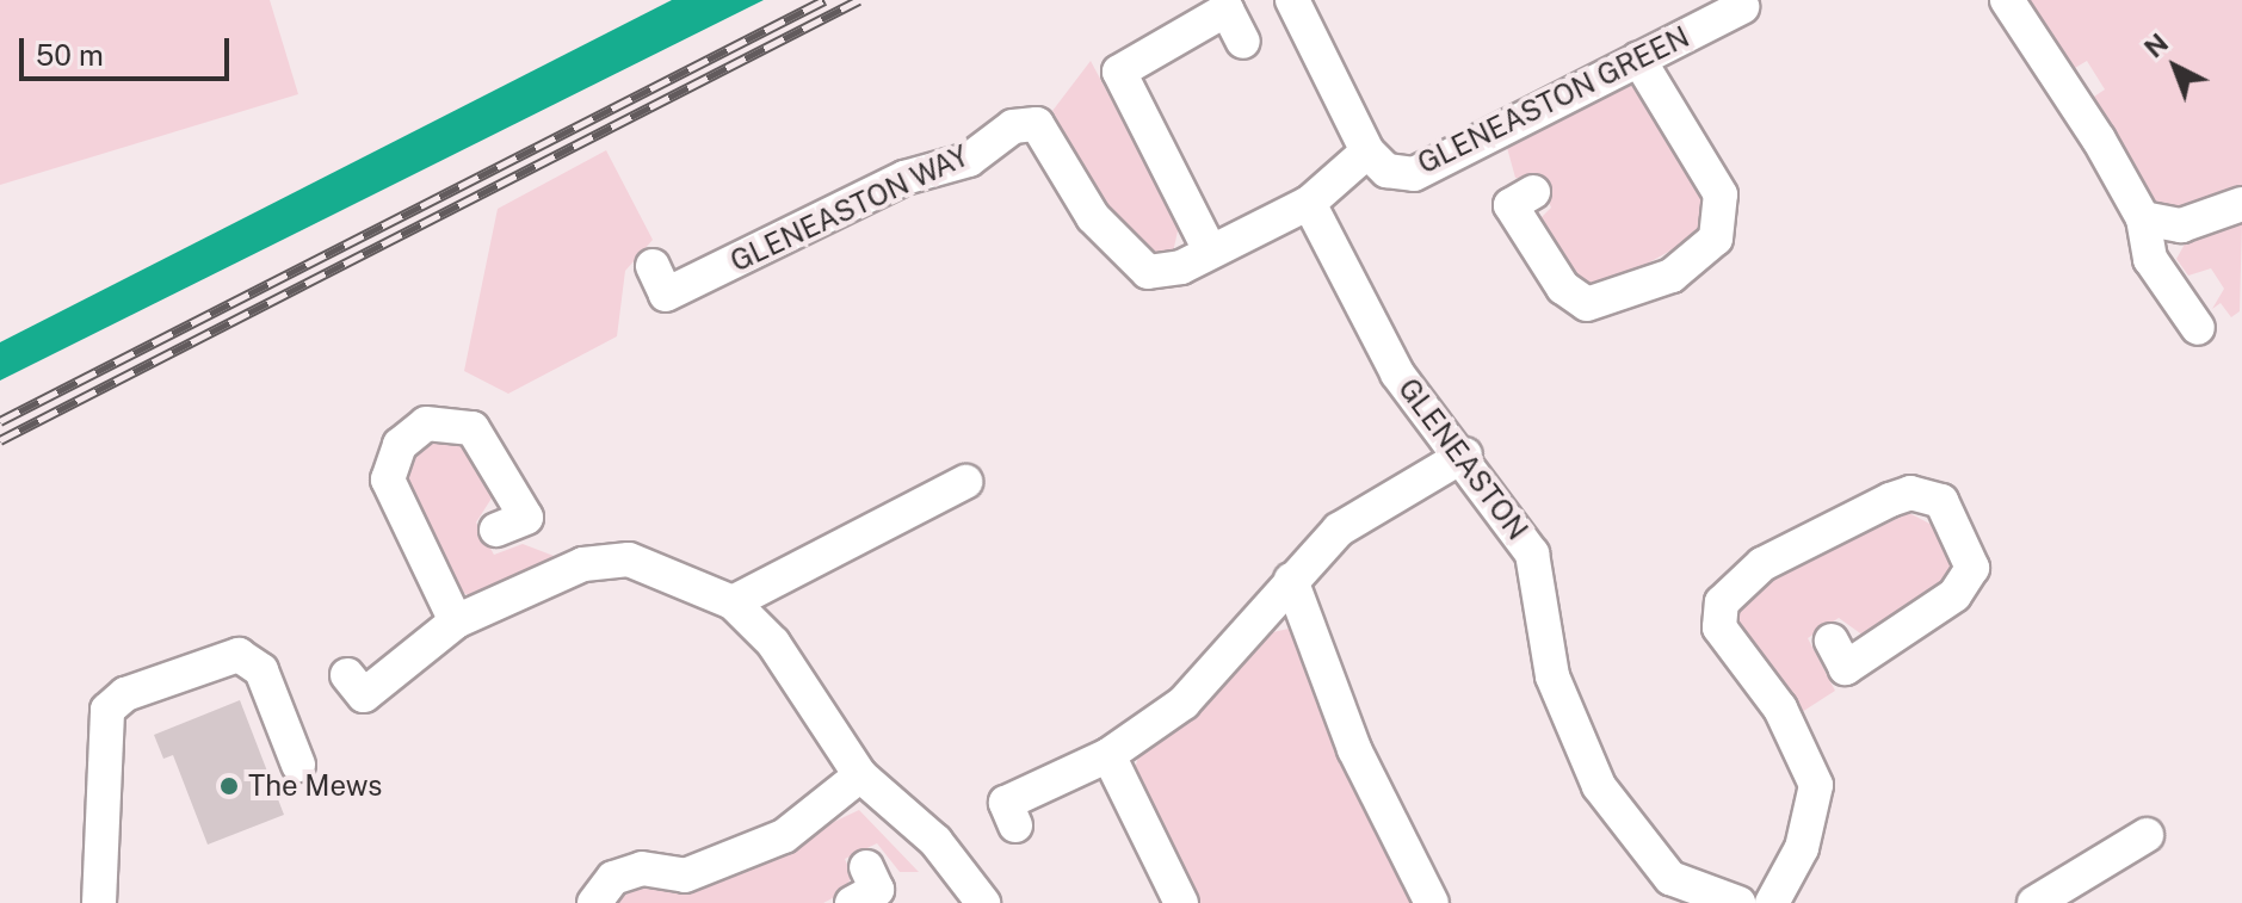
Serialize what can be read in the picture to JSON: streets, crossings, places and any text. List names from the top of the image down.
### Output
{
  "streets": {
    "street": ["GLENEASTON GREEN", "GLENEASTON WAY", "GLENEASTON"]
  },
  "crossings": [
    ["GLENEASTON WAY", "GLENEASTON"]
  ],
  "places": ["The Mews"],
  "scale_bar": "50 m",
  "north": "top left"
}
